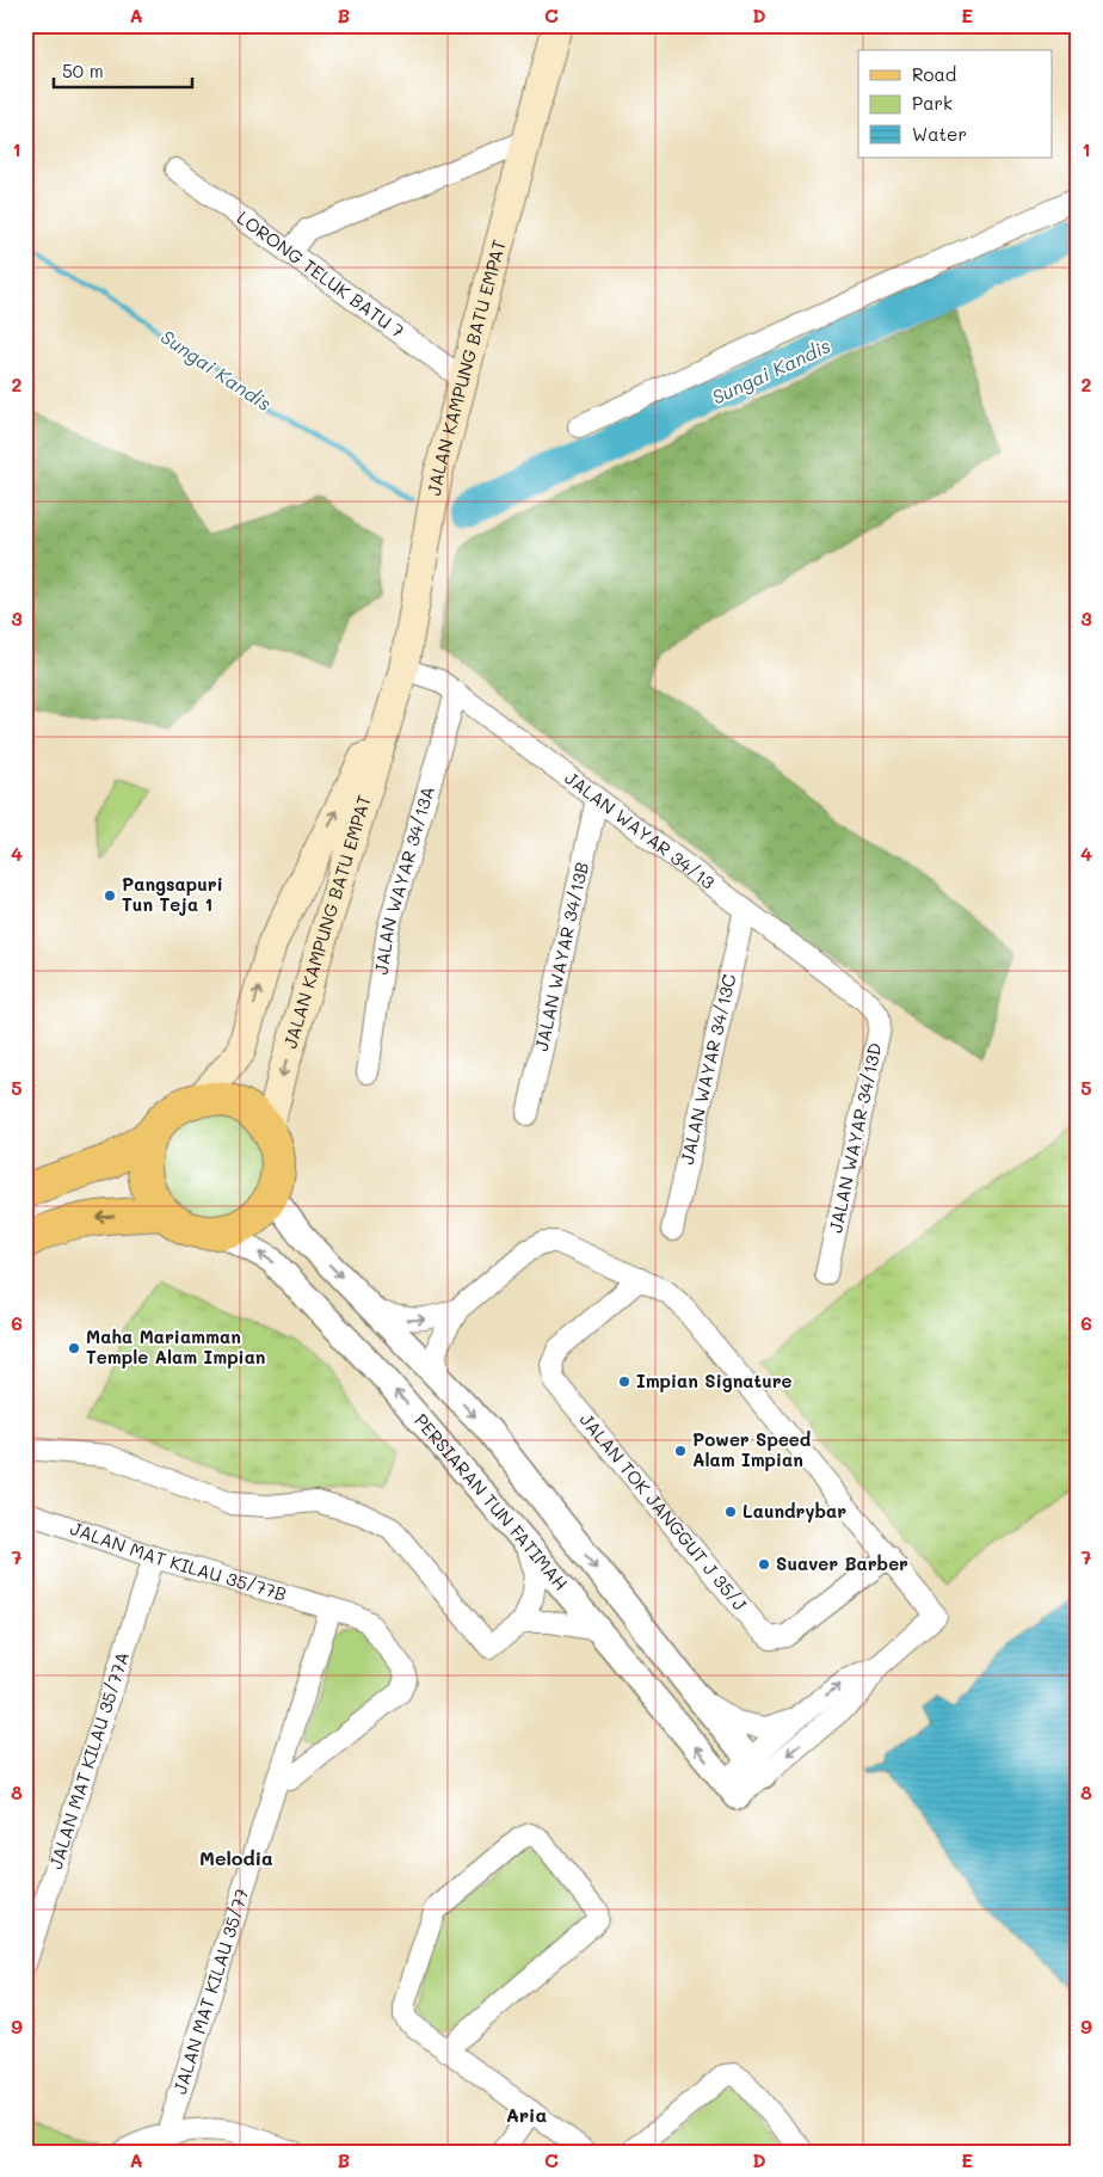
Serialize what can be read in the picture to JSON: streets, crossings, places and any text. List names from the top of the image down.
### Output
{
  "streets": {
    "main road": ["JALAN KAMPUNG BATU EMPAT"],
    "street": [
      "LORONG TELUK BATU 7",
      "JALAN WAYAR 34/13",
      "JALAN WAYAR 34/13A",
      "JALAN WAYAR 34/13B",
      "JALAN WAYAR 34/13C",
      "JALAN WAYAR 34/13D",
      "PERSIARAN TUN FATIMAH",
      "JALAN TOK JANGGUT J 35/J",
      "JALAN MAT KILAU 35/77B",
      "JALAN MAT KILAU 35/77A",
      "JALAN MAT KILAU 35/77"
    ]
  },
  "crossings": [
    ["LORONG TELUK BATU 7", "JALAN KAMPUNG BATU EMPAT"],
    ["JALAN KAMPUNG BATU EMPAT", "JALAN WAYAR 34/13"],
    ["JALAN KAMPUNG BATU EMPAT", "PERSIARAN TUN FATIMAH"],
    ["JALAN WAYAR 34/13", "JALAN WAYAR 34/13A"],
    ["JALAN WAYAR 34/13", "JALAN WAYAR 34/13B"],
    ["JALAN WAYAR 34/13", "JALAN WAYAR 34/13C"],
    ["JALAN WAYAR 34/13", "JALAN WAYAR 34/13D"],
    ["JALAN MAT KILAU 35/77B", "JALAN MAT KILAU 35/77A"],
    ["JALAN MAT KILAU 35/77B", "JALAN MAT KILAU 35/77"]
  ],
  "districts": ["Melodia", "Aria"],
  "water": ["Sungai Kandis"],
  "places": [
    "Pangsapuri Tun Teja 1",
    "Maha Mariamman Temple Alam Impian",
    "Impian Signature",
    "Power Speed Alam Impian",
    "Laundrybar",
    "Suaver Barber"
  ],
  "legend": ["Road", "Park", "Water"],
  "scale_bar": "50 m",
  "grid": {
    "columns": [
      "A",
      "B",
      "C",
      "D",
      "E"
    ],
    "rows": [
      "1",
      "2",
      "3",
      "4",
      "5",
      "6",
      "7",
      "8",
      "9"
    ]
  }
}
